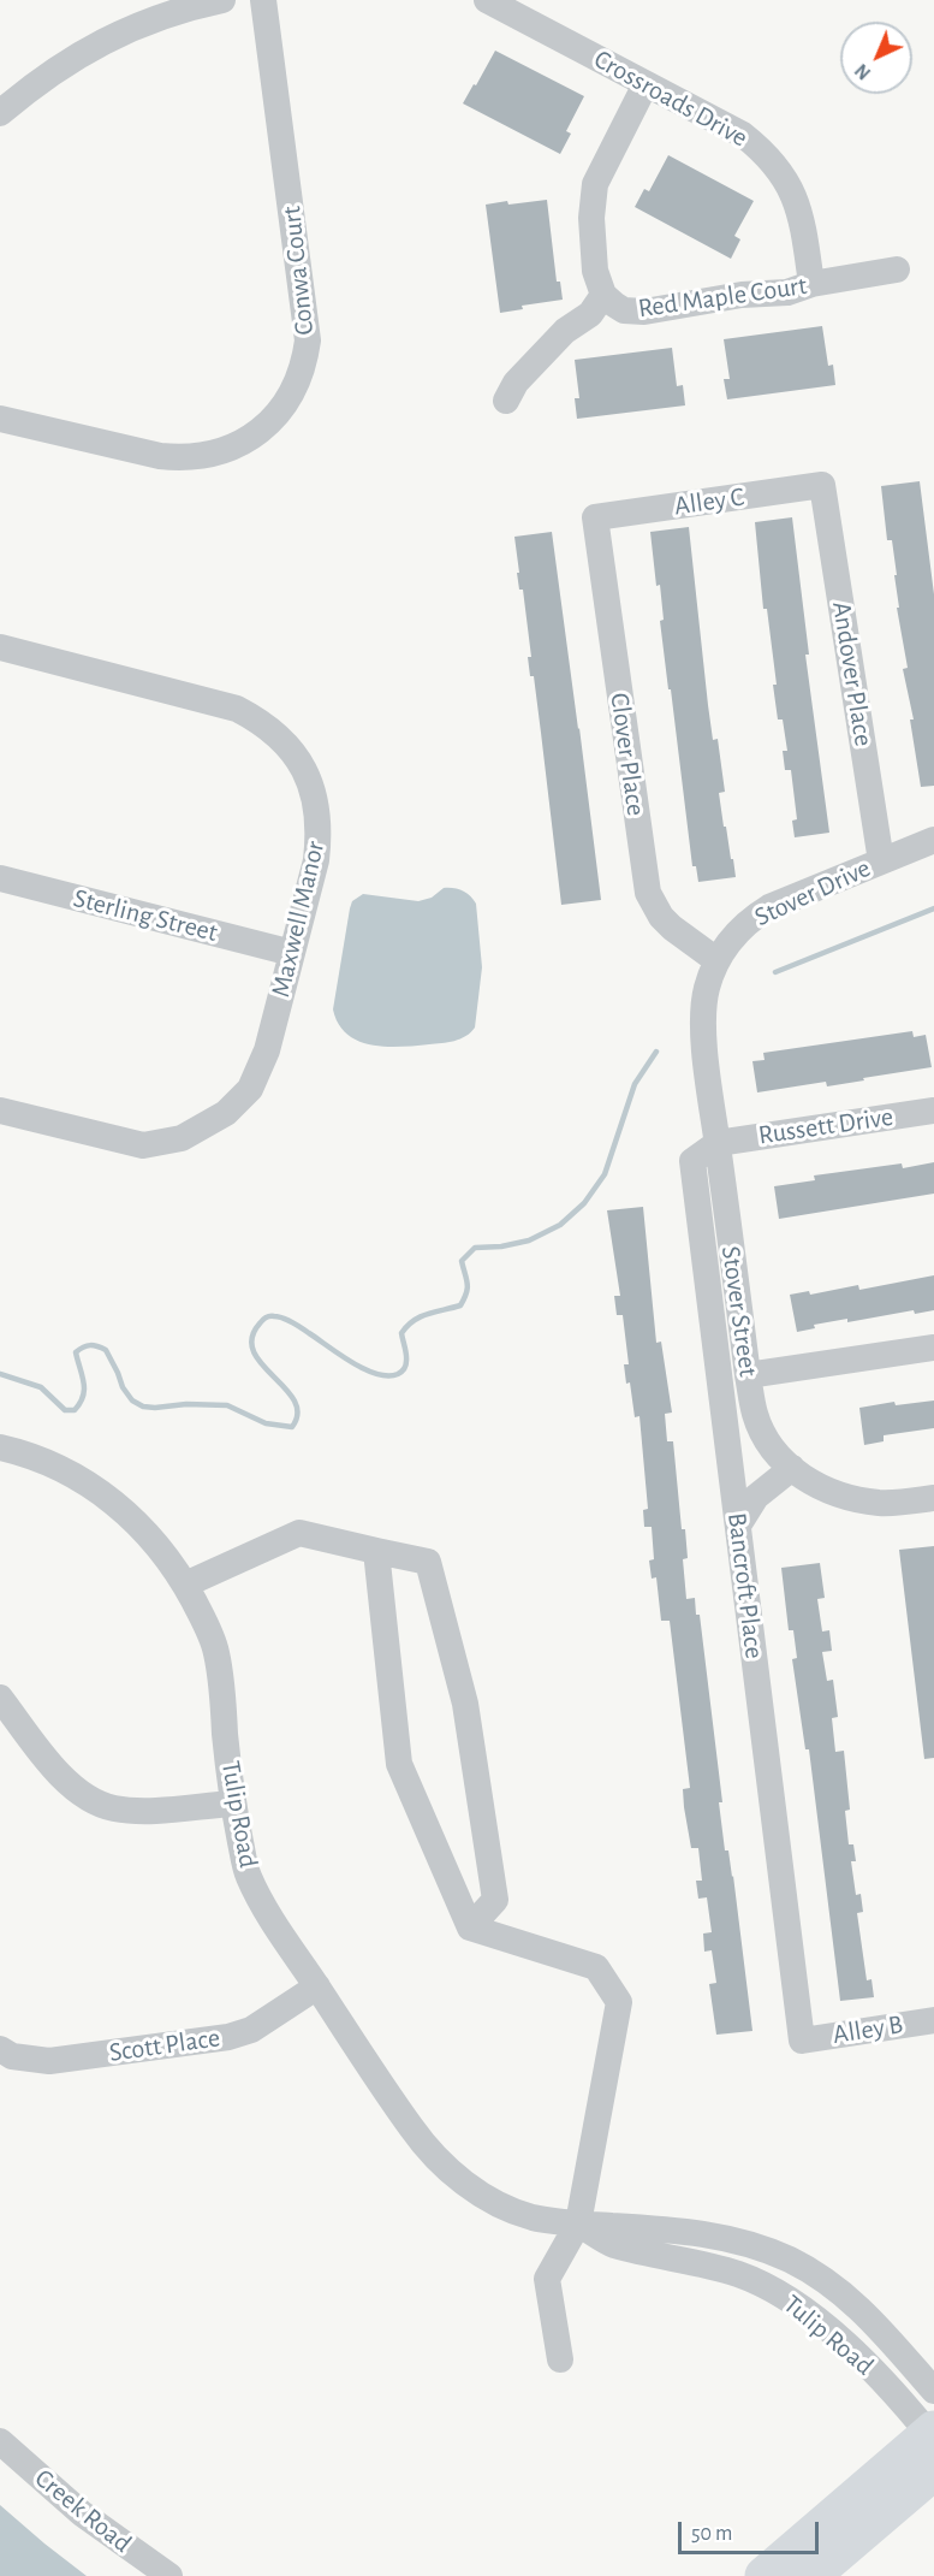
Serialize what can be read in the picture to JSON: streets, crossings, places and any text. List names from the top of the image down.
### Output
{
  "streets": {
    "street": [
      "Crossroads Drive",
      "Conwa Court",
      "Red Maple Court",
      "Alley C",
      "Andover Place",
      "Clover Place",
      "Stover Drive",
      "Sterling Street",
      "Maxwell Manor",
      "Russett Drive",
      "Stover Street",
      "Bancroft Place",
      "Tulip Road",
      "Alley B",
      "Scott Place",
      "Creek Road"
    ]
  },
  "crossings": [
    ["Crossroads Drive", "Red Maple Court"],
    ["Alley C", "Andover Place"],
    ["Alley C", "Clover Place"],
    ["Andover Place", "Stover Drive"],
    ["Clover Place", "Stover Drive"],
    ["Stover Drive", "Russett Drive"],
    ["Stover Drive", "Stover Street"],
    ["Stover Drive", "Bancroft Place"],
    ["Sterling Street", "Maxwell Manor"],
    ["Russett Drive", "Stover Street"],
    ["Russett Drive", "Bancroft Place"],
    ["Stover Street", "Bancroft Place"],
    ["Bancroft Place", "Alley B"],
    ["Tulip Road", "Scott Place"]
  ],
  "scale_bar": "50 m",
  "north": "bottom left"
}
